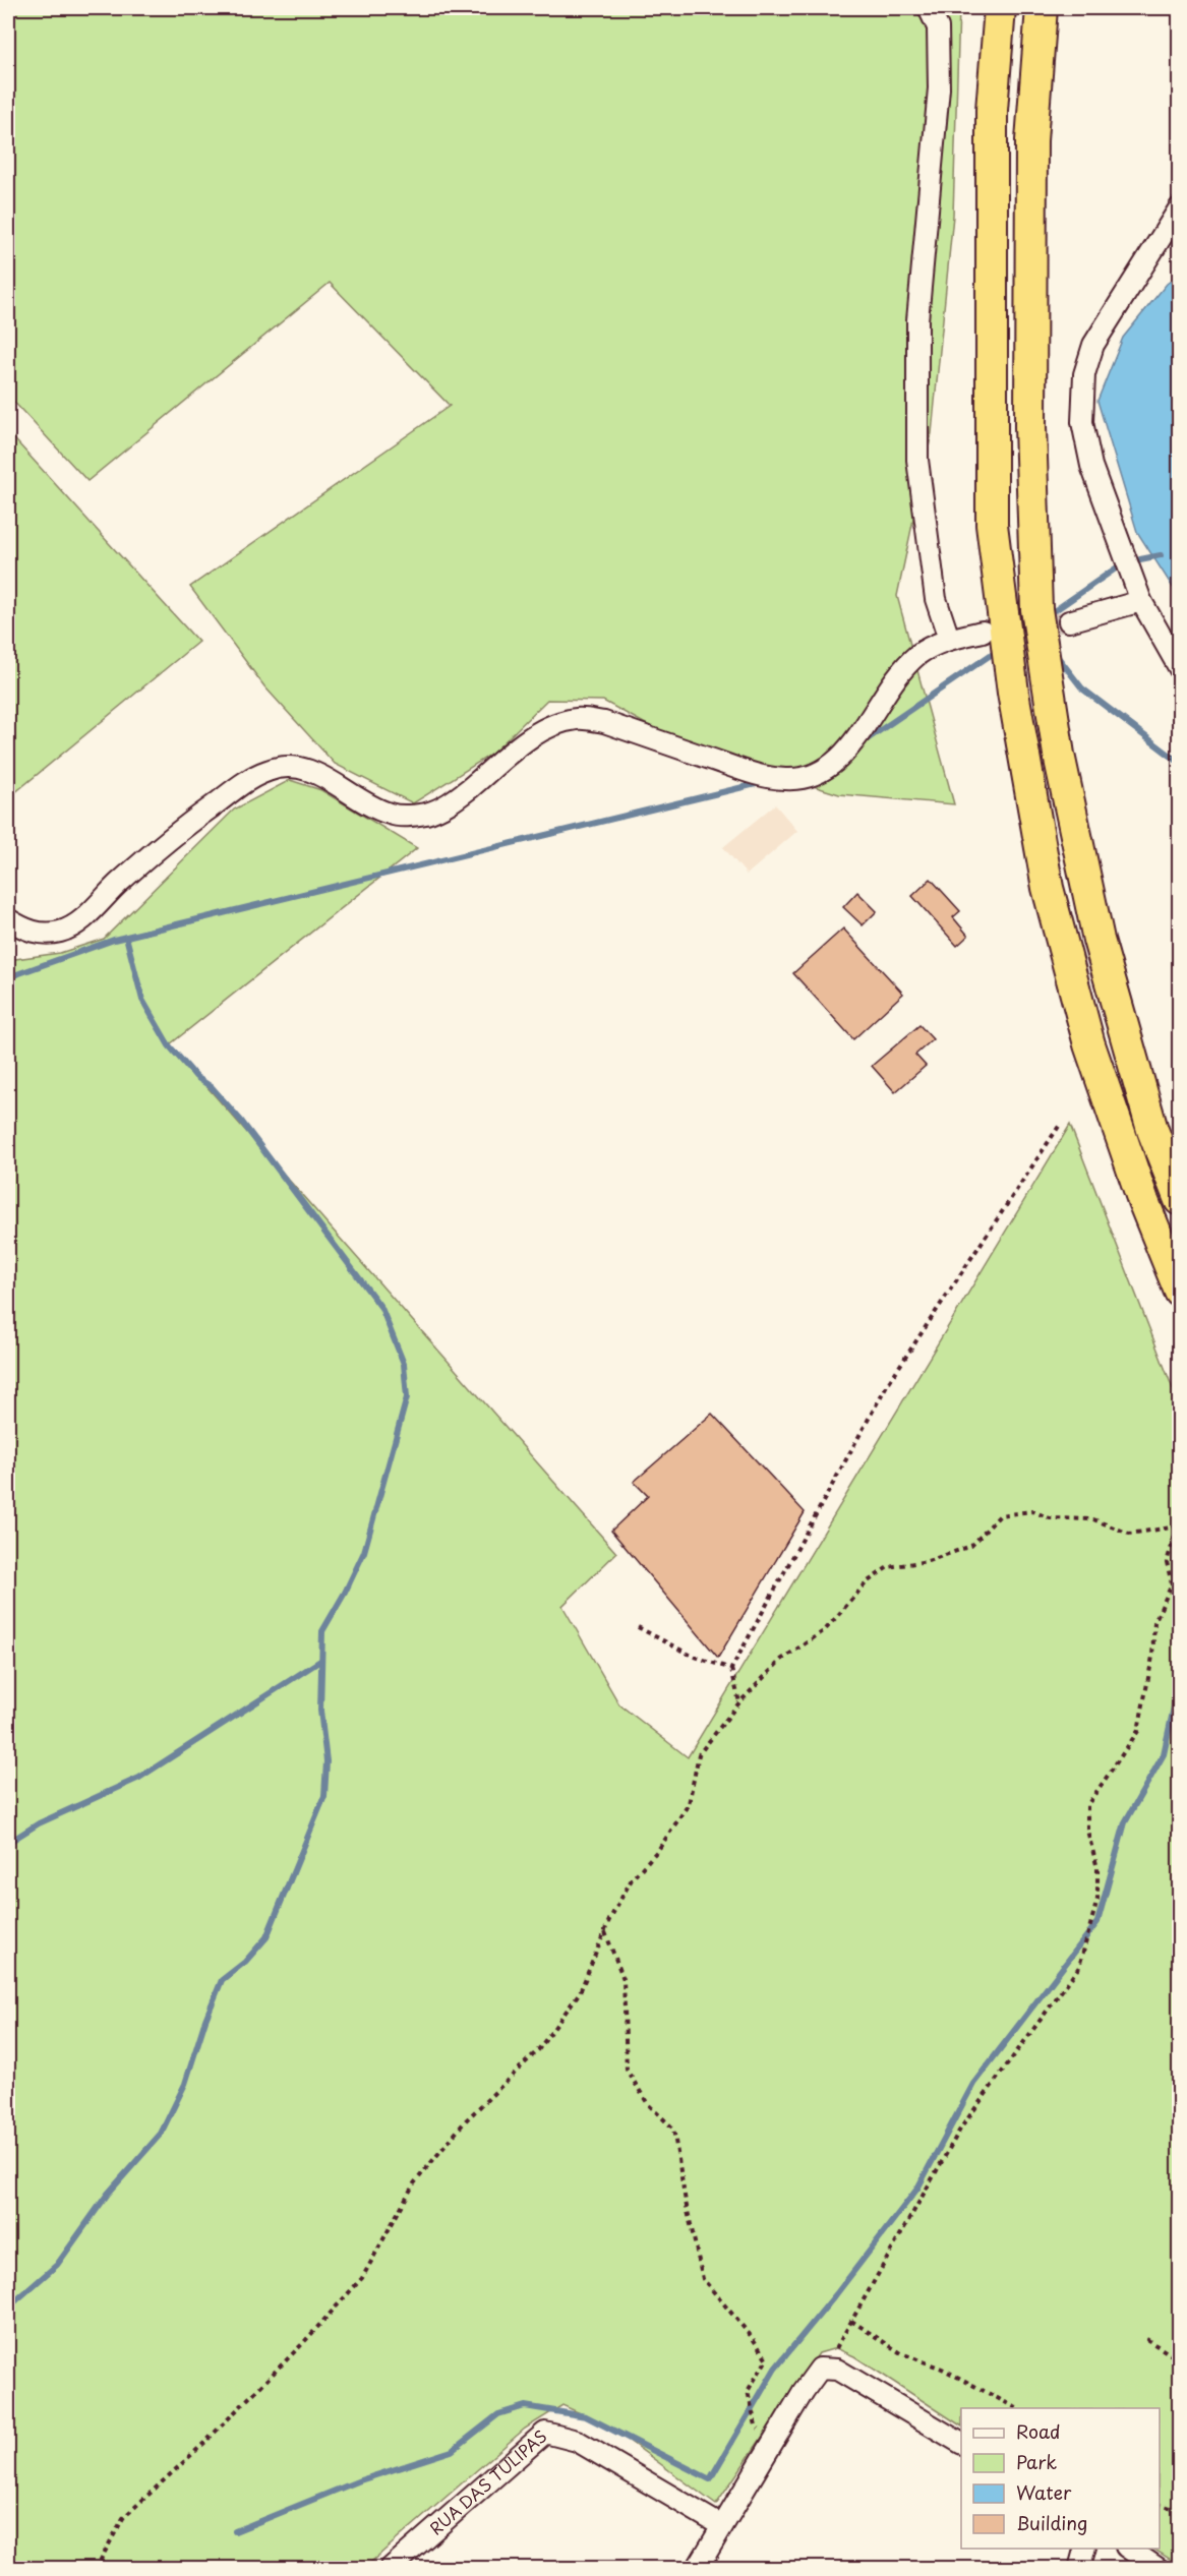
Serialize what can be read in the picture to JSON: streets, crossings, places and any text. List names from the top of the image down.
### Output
{
  "streets": {
    "street": ["RUA DAS TULIPAS"]
  },
  "legend": [
    "Road",
    "Park",
    "Water",
    "Building"
  ]
}
